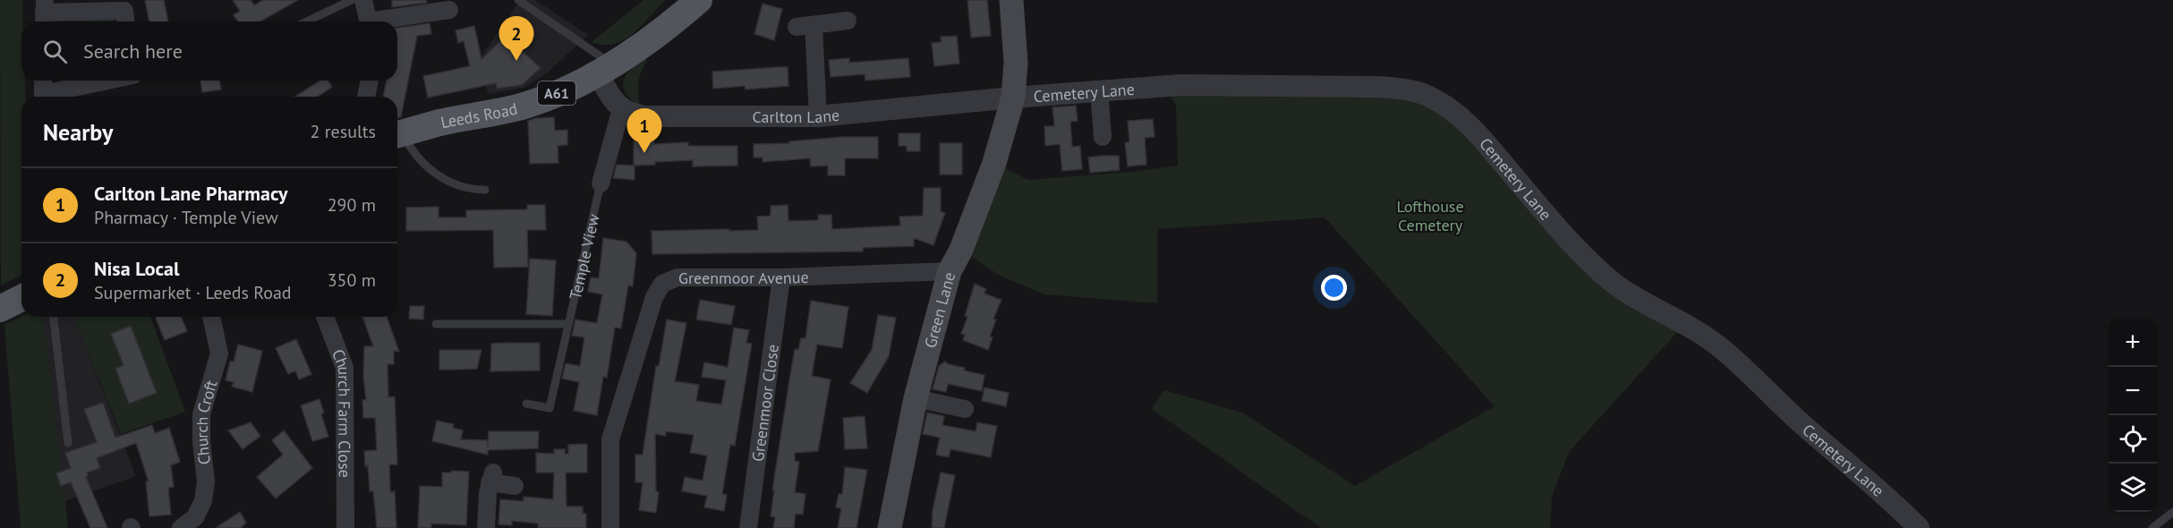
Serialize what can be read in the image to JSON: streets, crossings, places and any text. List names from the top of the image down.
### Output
{
  "streets": {
    "main road": ["A61", "Leeds Road", "Green Lane"],
    "street": [
      "Cemetery Lane",
      "Carlton Lane",
      "Temple View",
      "Greenmoor Avenue",
      "Greenmoor Close",
      "Church Farm Close",
      "Church Croft"
    ]
  },
  "crossings": [
    ["Cemetery Lane", "Carlton Lane"],
    ["Cemetery Lane", "Green Lane"],
    ["Carlton Lane", "Temple View"],
    ["Carlton Lane", "Green Lane"],
    ["Greenmoor Avenue", "Green Lane"],
    ["Greenmoor Avenue", "Greenmoor Close"]
  ],
  "parks": ["Lofthouse Cemetery"],
  "page": {
    "pins": ["2", "1"],
    "search": "Search here",
    "heading": ["Nearby", "2 results"],
    "list": [
      {
        "mark": "1",
        "name": "Carlton Lane Pharmacy",
        "note": "Pharmacy · Temple View",
        "value": "290 m"
      },
      {
        "mark": "2",
        "name": "Nisa Local",
        "note": "Supermarket · Leeds Road",
        "value": "350 m"
      }
    ],
    "map_buttons": ["+", "−"]
  }
}
